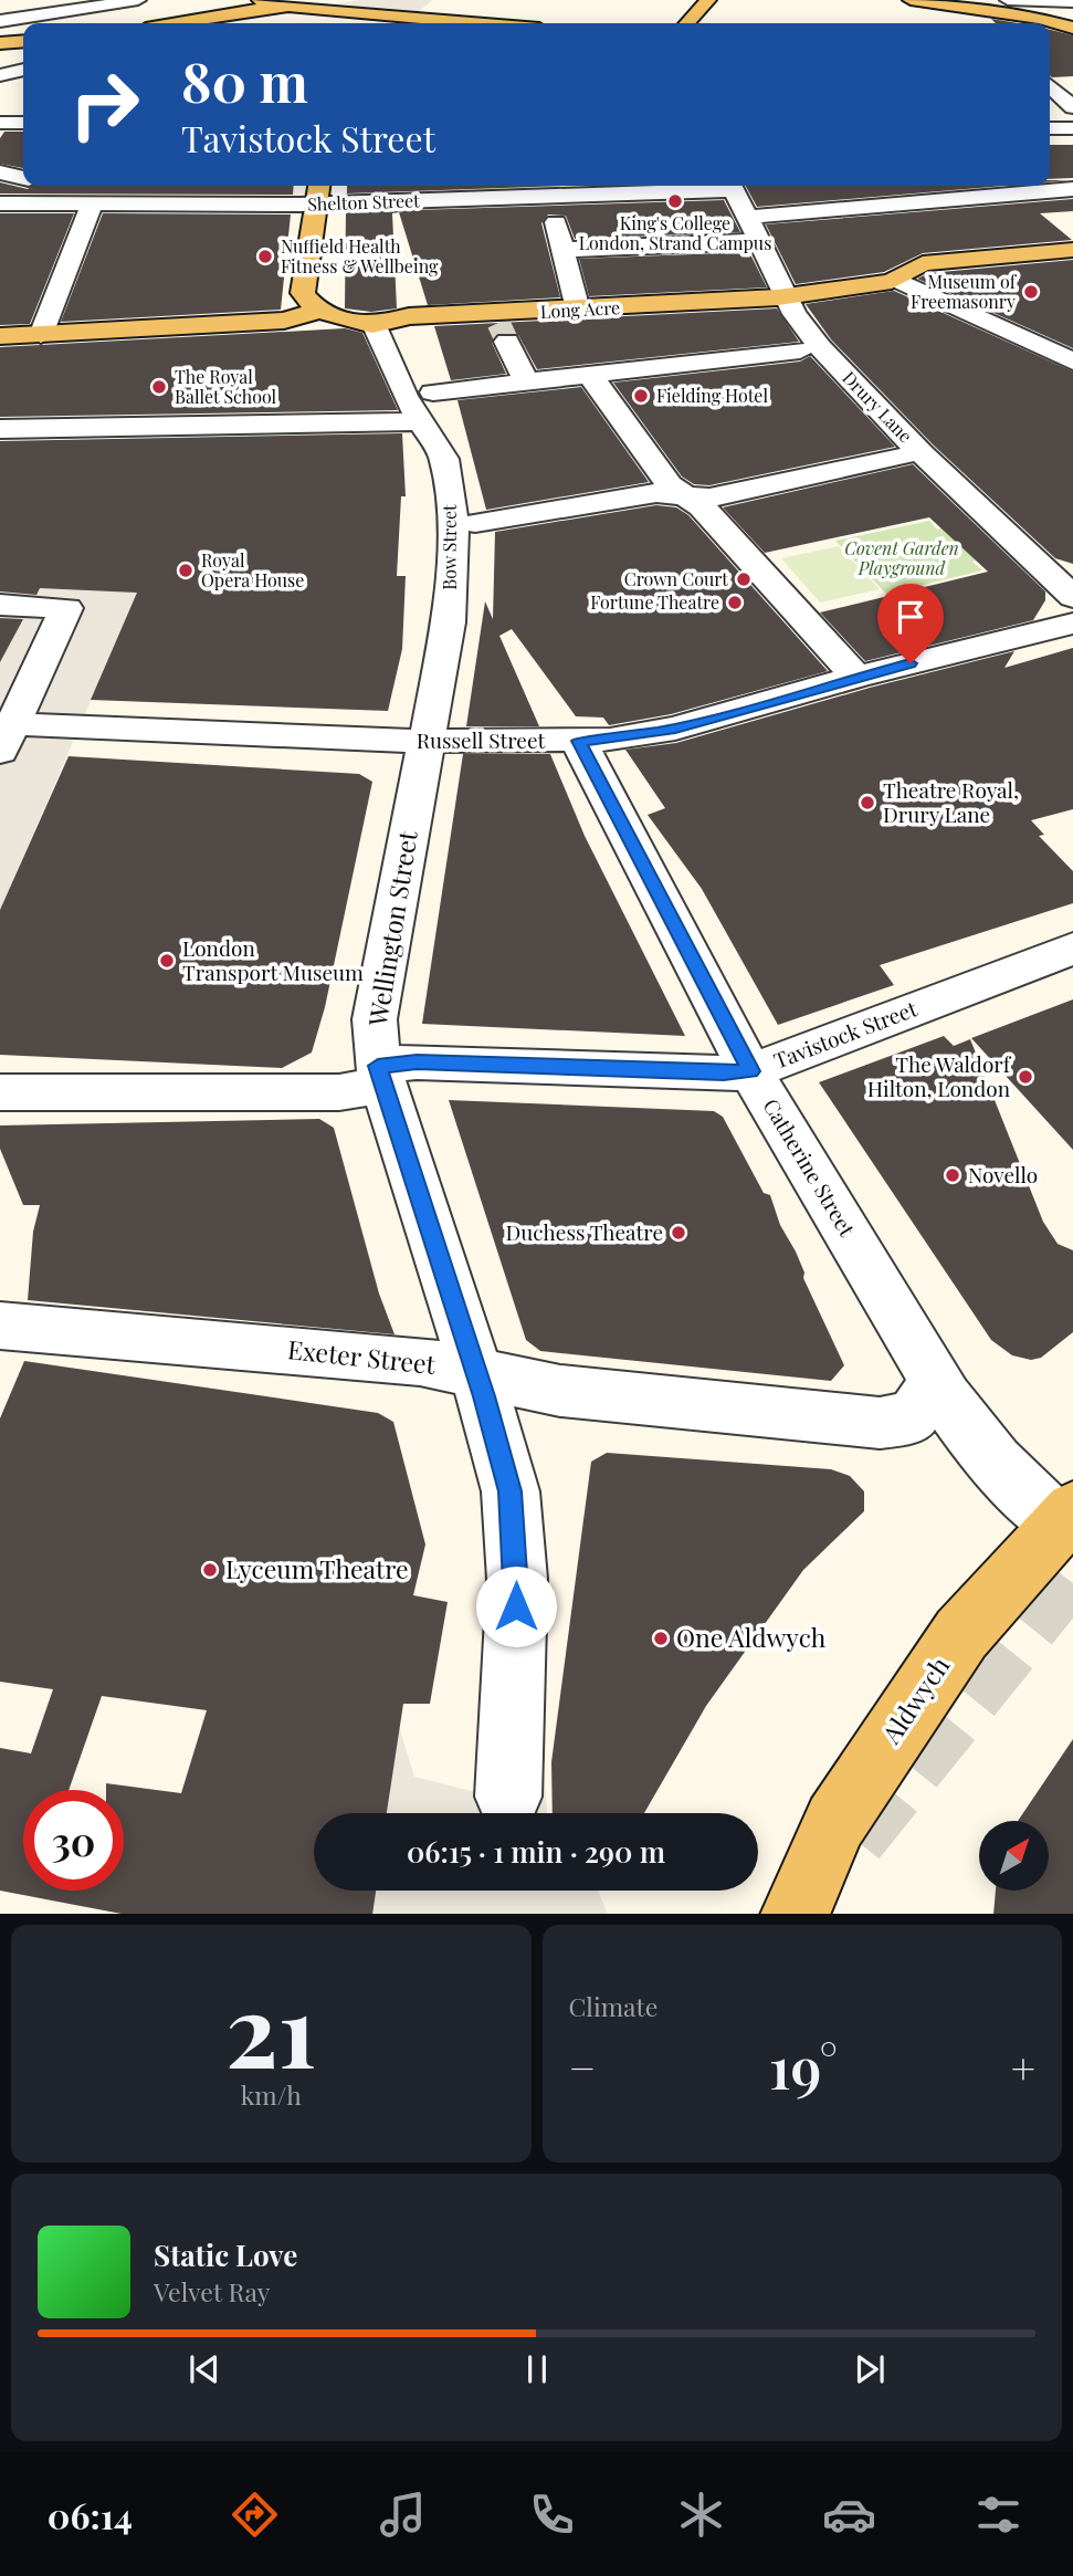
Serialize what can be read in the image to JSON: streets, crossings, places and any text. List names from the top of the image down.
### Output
{
  "streets": {
    "main road": ["Long Acre", "Aldwych"],
    "street": [
      "Shelton Street",
      "Drury Lane",
      "Bow Street",
      "Russell Street",
      "Wellington Street",
      "Tavistock Street",
      "Catherine Street",
      "Exeter Street"
    ]
  },
  "crossings": [
    ["Long Acre", "Drury Lane"],
    ["Long Acre", "Bow Street"],
    ["Bow Street", "Russell Street"],
    ["Bow Street", "Wellington Street"],
    ["Russell Street", "Wellington Street"],
    ["Russell Street", "Catherine Street"],
    ["Wellington Street", "Tavistock Street"],
    ["Wellington Street", "Exeter Street"],
    ["Tavistock Street", "Catherine Street"],
    ["Catherine Street", "Exeter Street"],
    ["Catherine Street", "Aldwych"]
  ],
  "parks": ["Covent Garden Playground"],
  "places": [
    "King's College London, Strand Campus",
    "Nuffield Health Fitness & Wellbeing",
    "Museum of Freemasonry",
    "The Royal Ballet School",
    "Fielding Hotel",
    "Royal Opera House",
    "Crown Court",
    "Fortune Theatre",
    "Theatre Royal, Drury Lane",
    "London Transport Museum",
    "The Waldorf Hilton, London",
    "Novello",
    "Duchess Theatre",
    "Lyceum Theatre",
    "One Aldwych"
  ],
  "north": "top right",
  "page": {
    "turn": ["80 m", "Tavistock Street"],
    "limit": "30",
    "trip": "06:15 · 1 min · 290 m",
    "tile": [
      ["21", "km/h"],
      "Climate"
    ],
    "heat": ["−", "19°", "+"],
    "song": ["Static Love", "Velvet Ray"],
    "tabs": "06:14"
  }
}
